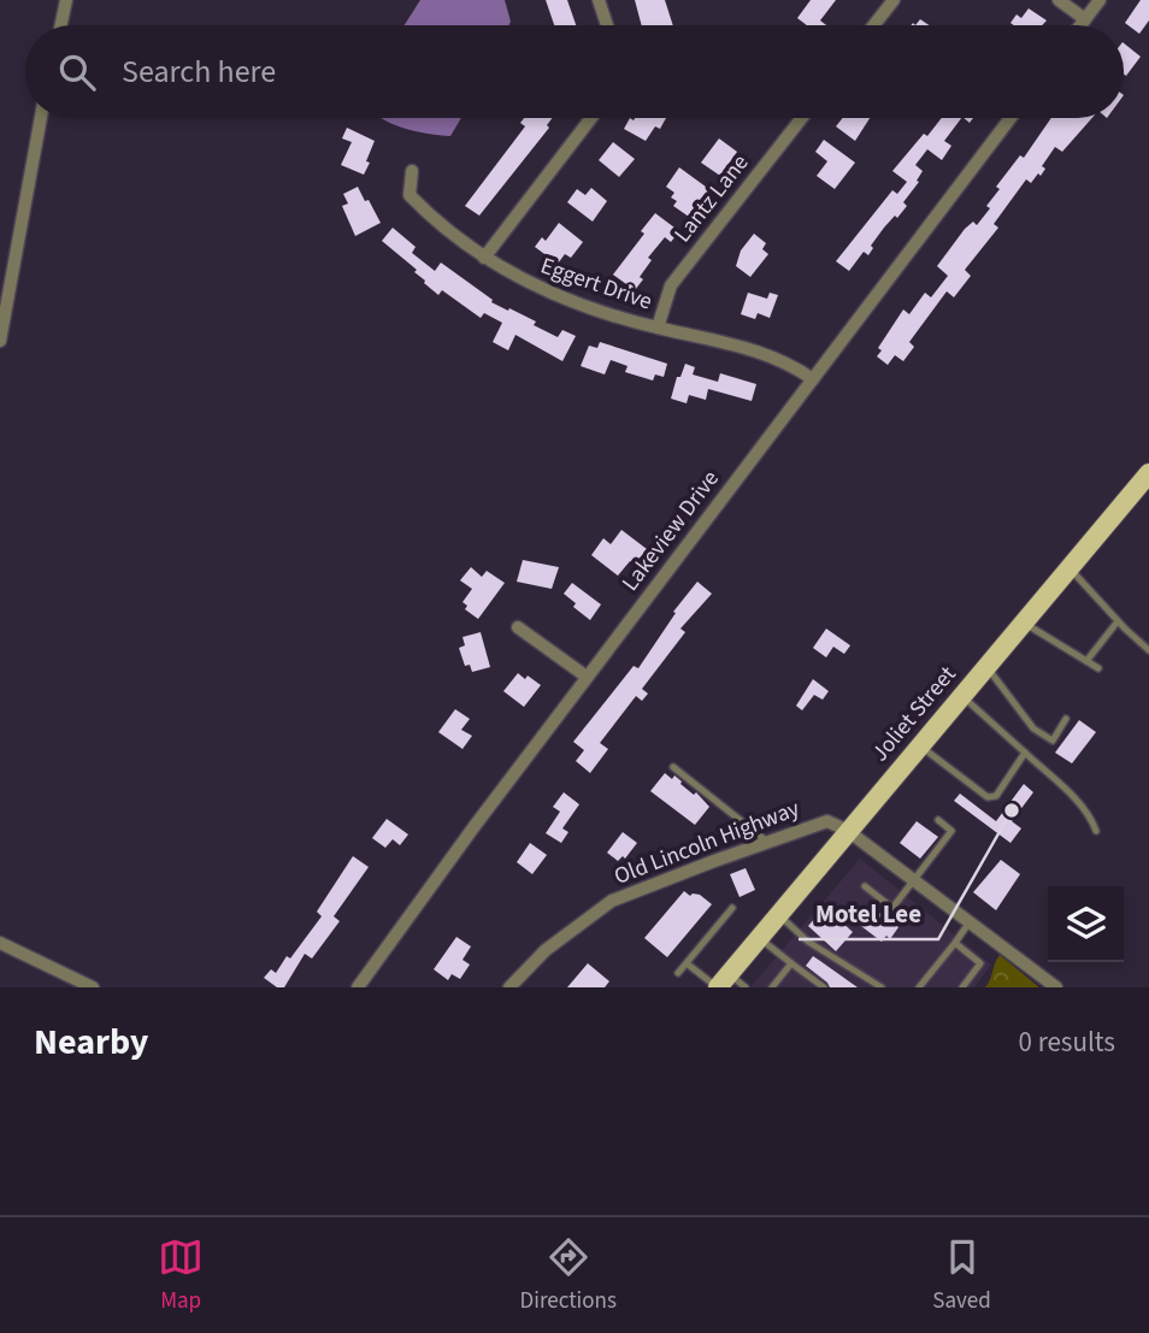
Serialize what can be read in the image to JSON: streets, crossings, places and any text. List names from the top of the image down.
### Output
{
  "streets": {
    "main road": ["Joliet Street"],
    "street": [
      "Lantz Lane",
      "Eggert Drive",
      "Lakeview Drive",
      "Old Lincoln Highway"
    ]
  },
  "crossings": [
    ["Lantz Lane", "Eggert Drive"],
    ["Eggert Drive", "Lakeview Drive"],
    ["Joliet Street", "Old Lincoln Highway"]
  ],
  "places": ["Motel Lee"],
  "page": {
    "search": "Search here",
    "heading": ["Nearby", "0 results"],
    "nav": ["Map", "Directions", "Saved"]
  }
}
